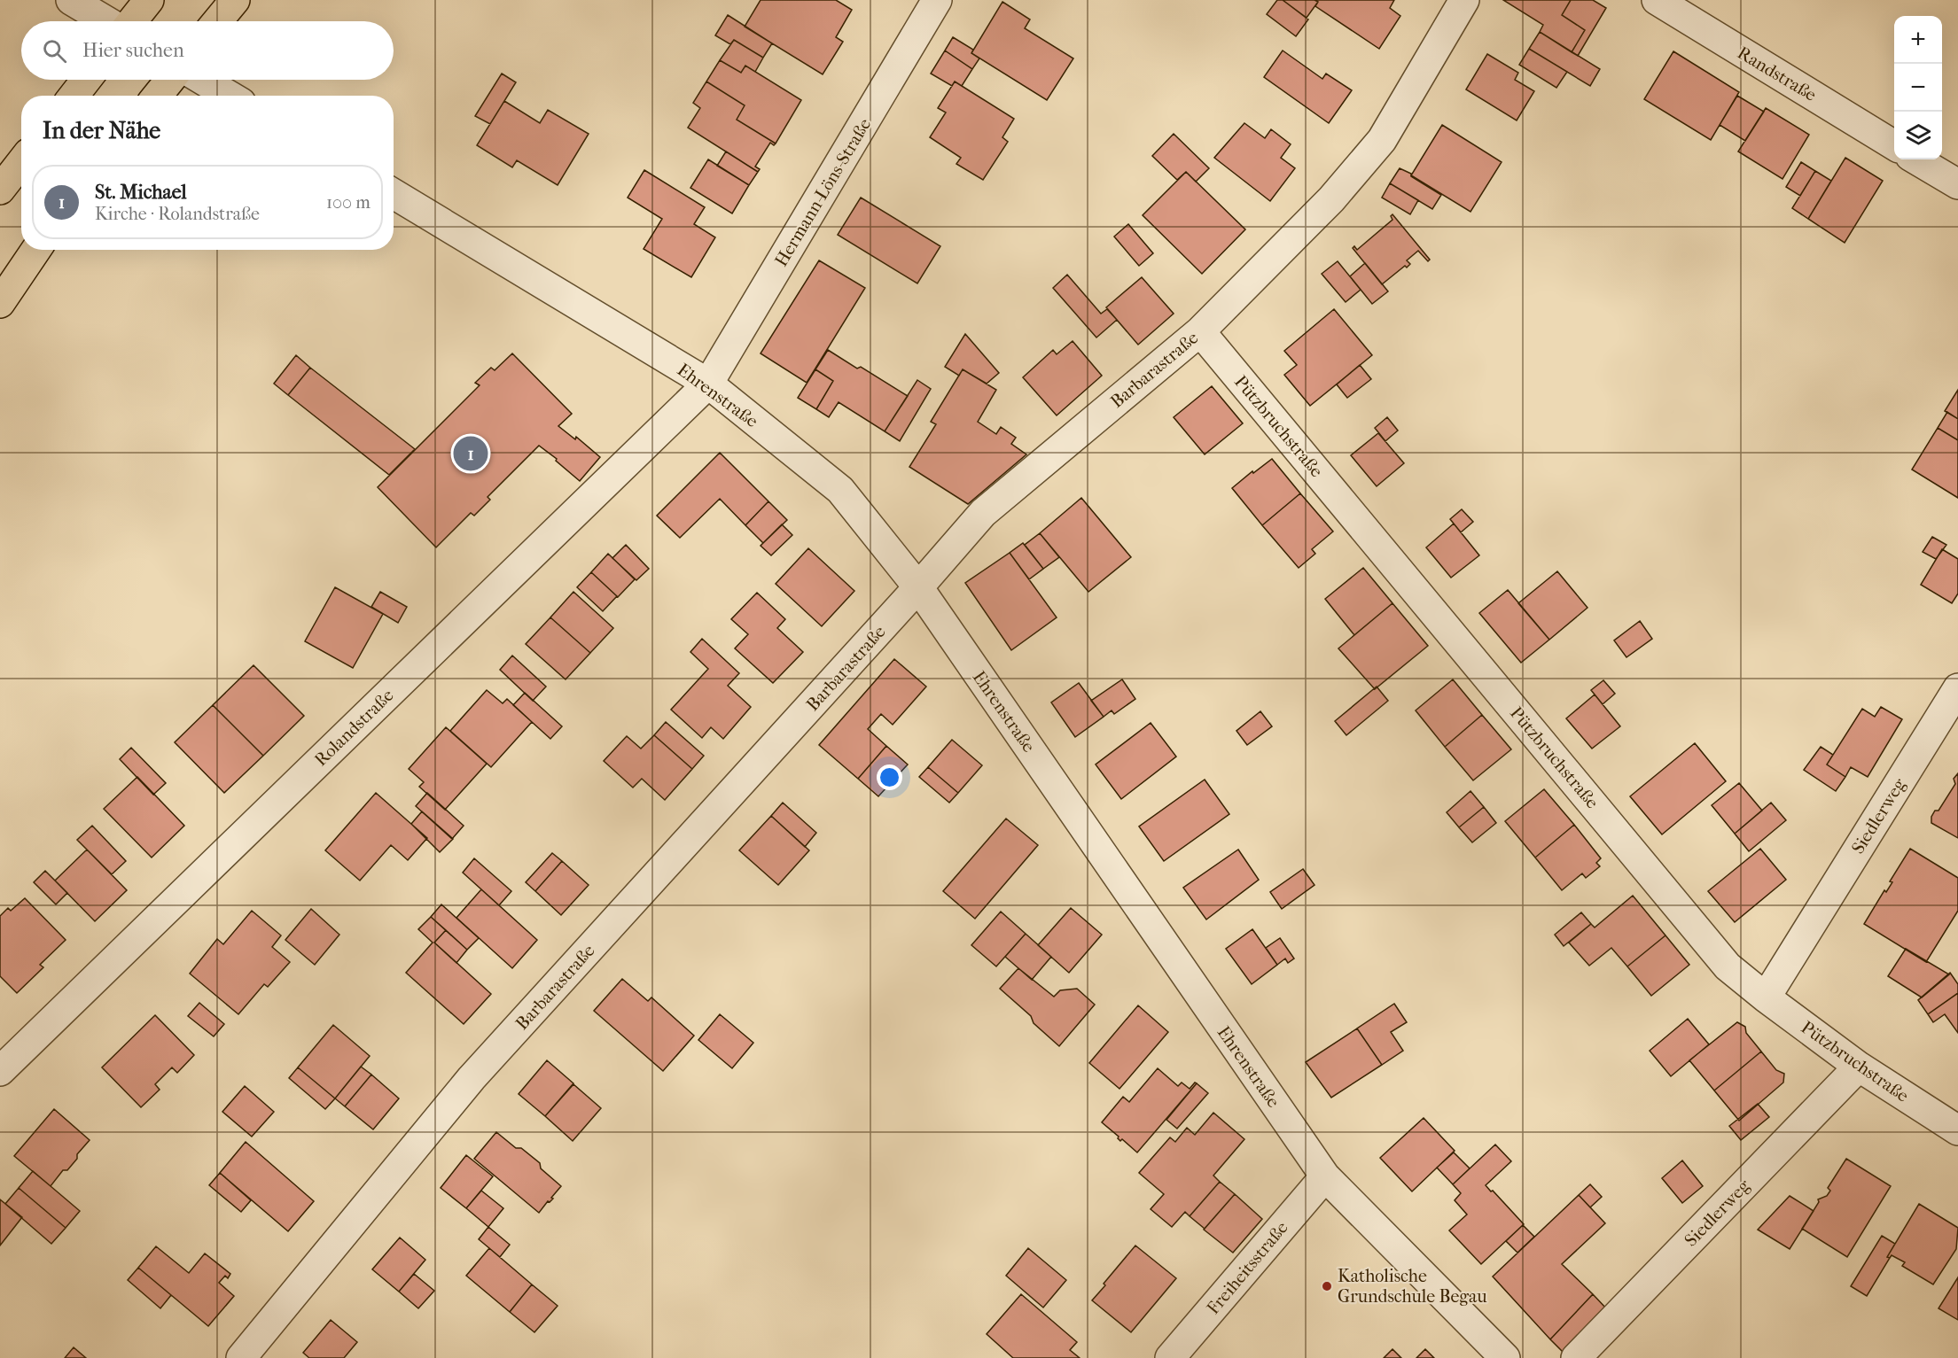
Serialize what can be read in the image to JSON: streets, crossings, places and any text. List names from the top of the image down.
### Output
{
  "streets": {
    "street": [
      "Randstraße",
      "Hermann-Löns-Straße",
      "Barbarastraße",
      "Ehrenstraße",
      "Pützbruchstraße",
      "Rolandstraße",
      "Siedlerweg",
      "Freiheitsstraße"
    ]
  },
  "crossings": [
    ["Hermann-Löns-Straße", "Ehrenstraße"],
    ["Hermann-Löns-Straße", "Rolandstraße"],
    ["Barbarastraße", "Ehrenstraße"],
    ["Barbarastraße", "Pützbruchstraße"],
    ["Ehrenstraße", "Rolandstraße"],
    ["Ehrenstraße", "Freiheitsstraße"],
    ["Pützbruchstraße", "Siedlerweg"]
  ],
  "places": ["Katholische Grundschule Begau"],
  "page": {
    "map_buttons": ["+", "−"],
    "search": "Hier suchen",
    "heading": "In der Nähe",
    "list": [
      {
        "mark": "1",
        "name": "St. Michael",
        "note": "Kirche · Rolandstraße",
        "value": "100 m"
      }
    ],
    "pins": "1"
  }
}
